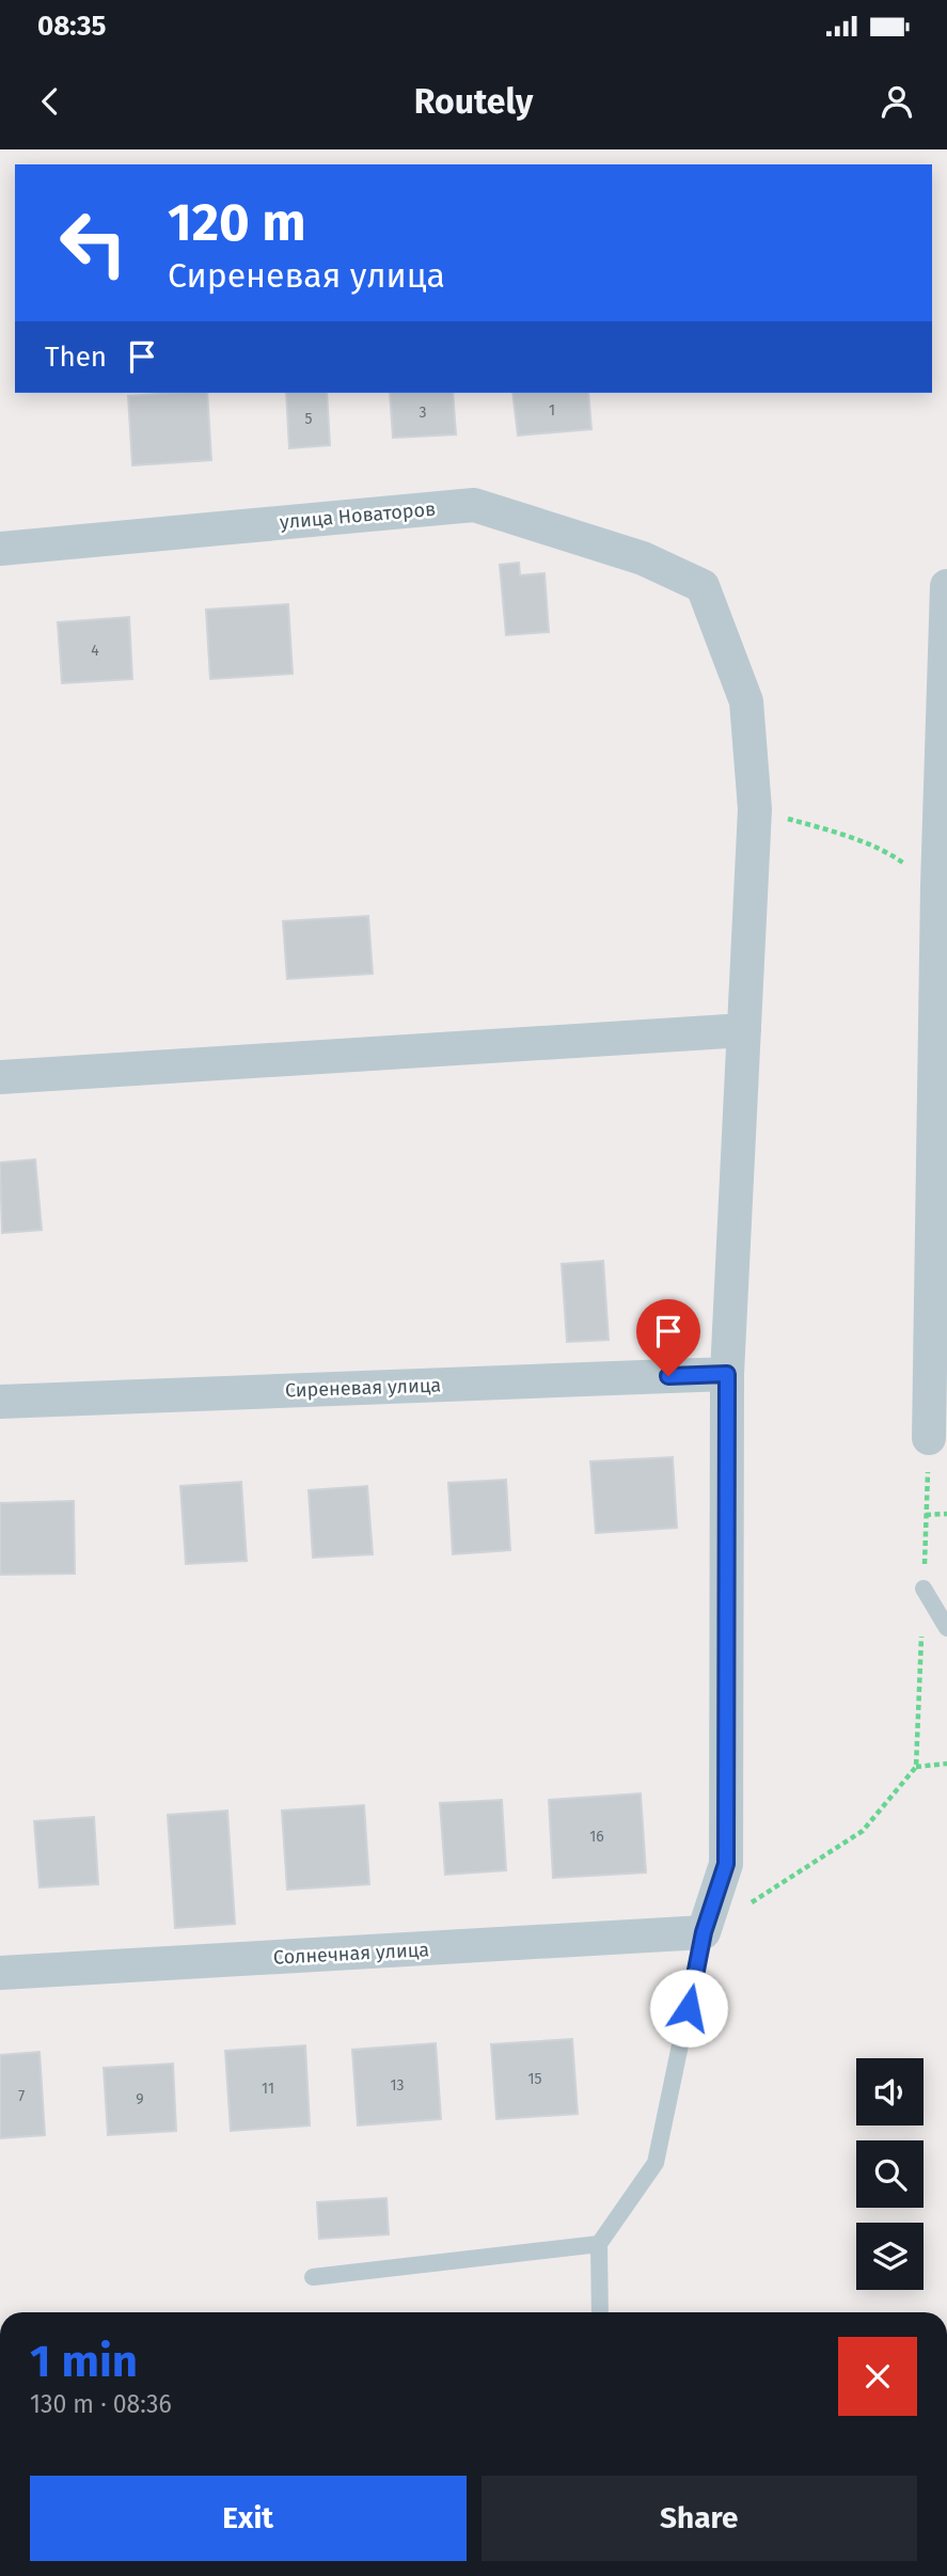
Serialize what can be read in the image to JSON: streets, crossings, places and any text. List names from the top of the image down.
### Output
{
  "streets": {
    "street": ["улица Новаторов", "Сиреневая улица", "Солнечная улица"]
  },
  "house_numbers": [
    "1",
    "3",
    "5",
    "4",
    "16",
    "15",
    "13",
    "11",
    "7",
    "9"
  ],
  "page": {
    "status": "08:35",
    "header": "Routely",
    "turn": ["120 m", "Сиреневая улица"],
    "then": "Then",
    "heading": ["1 min", "130 m · 08:36"],
    "buttons": ["Exit", "Share"]
  }
}
